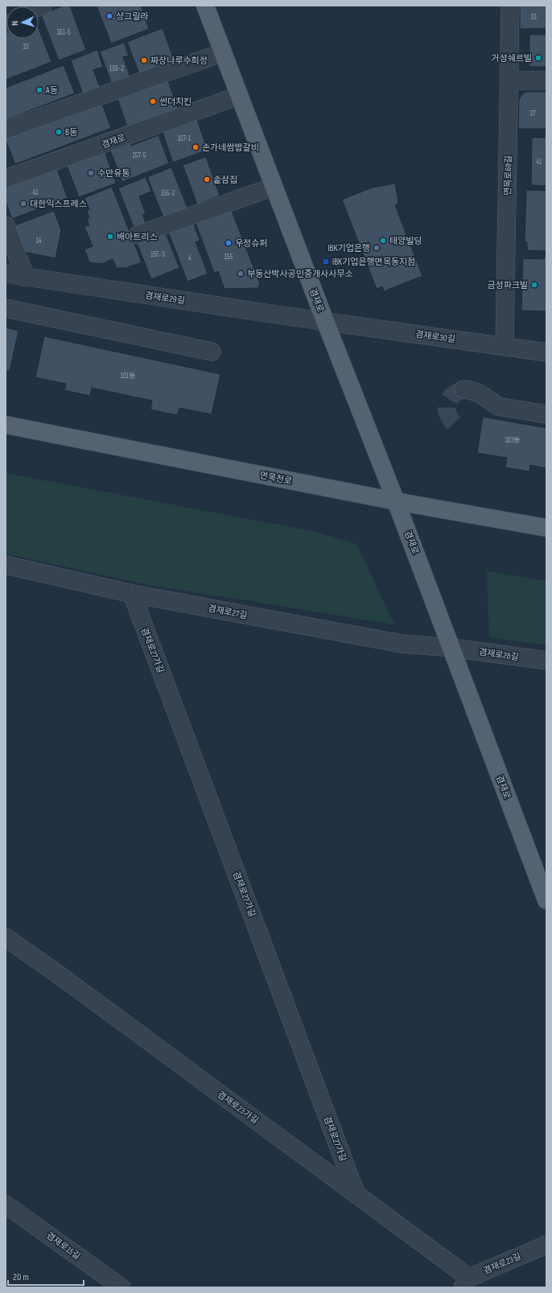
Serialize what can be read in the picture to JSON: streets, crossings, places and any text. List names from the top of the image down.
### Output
{
  "streets": {
    "main road": ["겸재로", "면목천로"],
    "street": [
      "면목로69길",
      "겸재로29길",
      "겸재로30길",
      "겸재로27길",
      "겸재로27가길",
      "겸재로28길",
      "겸재로23가길",
      "겸재로15길",
      "겸재로23길"
    ]
  },
  "crossings": [
    ["겸재로", "겸재로29길"],
    ["겸재로", "겸재로30길"],
    ["겸재로", "면목천로"],
    ["겸재로", "겸재로27길"],
    ["겸재로", "겸재로28길"],
    ["면목로69길", "겸재로30길"],
    ["겸재로29길", "겸재로30길"],
    ["겸재로27길", "겸재로27가길"],
    ["겸재로27길", "겸재로28길"],
    ["겸재로27가길", "겸재로23가길"],
    ["겸재로23가길", "겸재로23길"]
  ],
  "places": {
    "other": [
      "샹그릴라",
      "거성쉐르빌",
      "짜장나루수희정",
      "A동",
      "썬더치킨",
      "B동",
      "손가네쌈밥갈비",
      "수만유통",
      "솥삼집",
      "대한익스프레스",
      "배아트리스",
      "태양빌딩",
      "우정슈퍼",
      "IBK기업은행",
      "부동산박사공인중개사사무소",
      "금성파크빌"
    ],
    "transit": ["IBK기업은행면목동지점"]
  },
  "house_numbers": [
    "33",
    "161-5",
    "33",
    "159-2",
    "37",
    "157-1",
    "157-5",
    "41",
    "41",
    "155-2",
    "14",
    "155-3",
    "155",
    "4",
    "101동",
    "103동"
  ],
  "scale_bar": "20 m",
  "north": "left"
}
